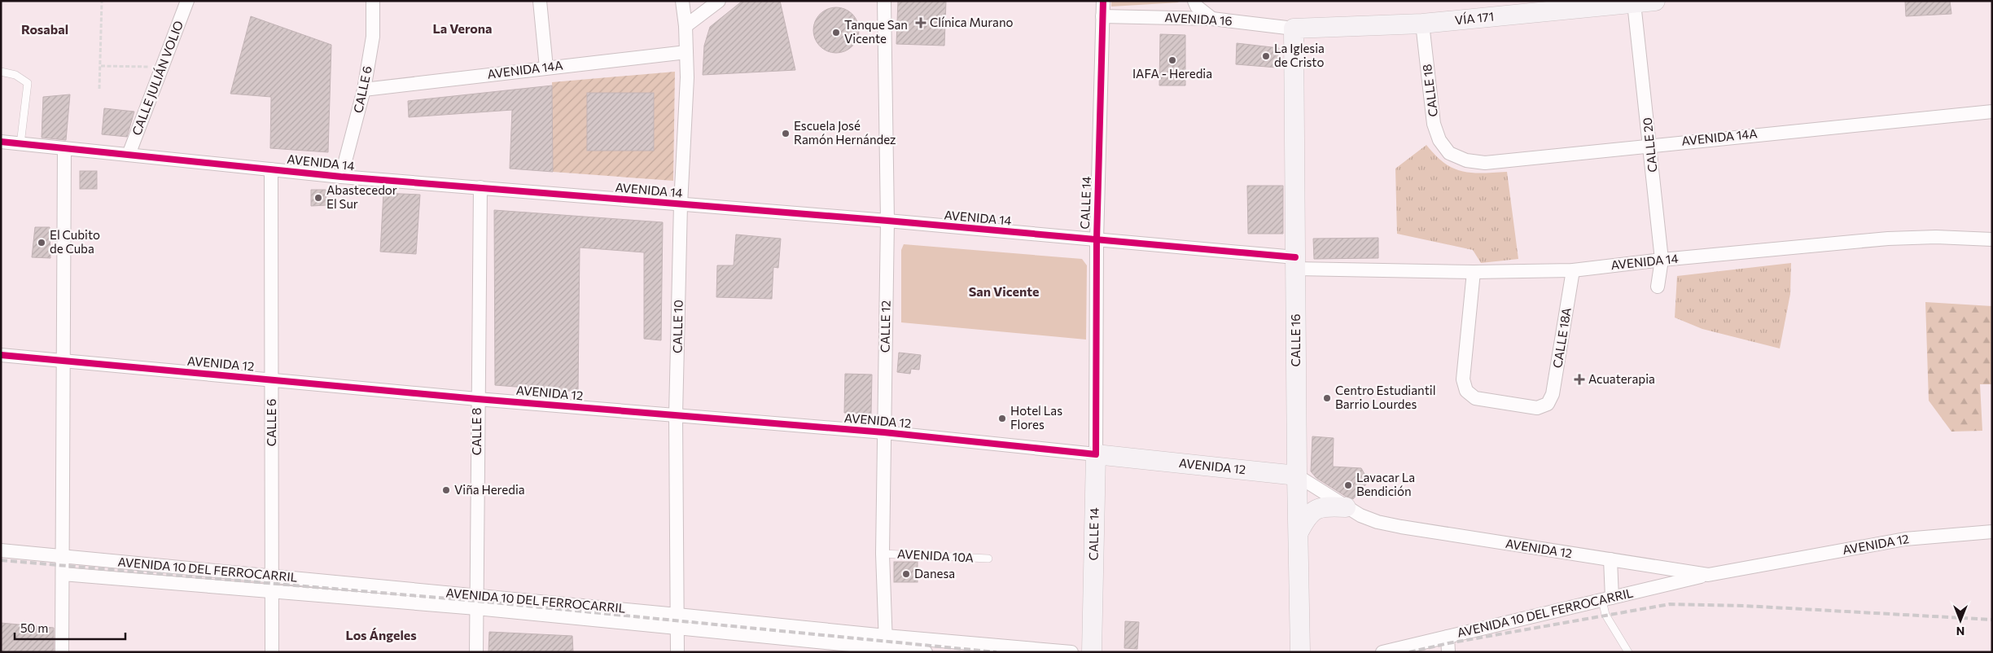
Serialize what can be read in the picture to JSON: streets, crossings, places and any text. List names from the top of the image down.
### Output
{
  "streets": {
    "main road": [
      "VÍA 171",
      "CALLE 14",
      "CALLE 16",
      "AVENIDA 12"
    ],
    "street": [
      "AVENIDA 16",
      "AVENIDA 14A",
      "CALLE JULIÁN VOLIO",
      "CALLE 6",
      "CALLE 18",
      "CALLE 20",
      "AVENIDA 14",
      "CALLE 10",
      "CALLE 12",
      "CALLE 18A",
      "CALLE 8",
      "AVENIDA 10 DEL FERROCARRIL"
    ],
    "lane": ["AVENIDA 10A"]
  },
  "crossings": [
    ["VÍA 171", "AVENIDA 16"],
    ["VÍA 171", "CALLE 18"],
    ["VÍA 171", "CALLE 20"],
    ["VÍA 171", "CALLE 16"],
    ["AVENIDA 16", "CALLE 14"],
    ["AVENIDA 16", "CALLE 16"],
    ["AVENIDA 14A", "CALLE 6"],
    ["AVENIDA 14A", "CALLE 18"],
    ["AVENIDA 14A", "CALLE 20"],
    ["AVENIDA 14A", "CALLE 10"],
    ["CALLE JULIÁN VOLIO", "AVENIDA 14"],
    ["CALLE 6", "AVENIDA 14"],
    ["CALLE 6", "AVENIDA 12"],
    ["CALLE 6", "AVENIDA 10 DEL FERROCARRIL"],
    ["CALLE 20", "AVENIDA 14"],
    ["AVENIDA 14", "CALLE 14"],
    ["AVENIDA 14", "CALLE 10"],
    ["AVENIDA 14", "CALLE 12"],
    ["AVENIDA 14", "CALLE 18A"],
    ["AVENIDA 14", "CALLE 16"],
    ["AVENIDA 14", "CALLE 8"],
    ["CALLE 14", "AVENIDA 12"],
    ["CALLE 10", "AVENIDA 12"],
    ["CALLE 10", "AVENIDA 10 DEL FERROCARRIL"],
    ["CALLE 12", "AVENIDA 12"],
    ["CALLE 12", "AVENIDA 10A"],
    ["CALLE 12", "AVENIDA 10 DEL FERROCARRIL"],
    ["CALLE 16", "AVENIDA 12"],
    ["AVENIDA 12", "CALLE 8"],
    ["AVENIDA 12", "AVENIDA 10 DEL FERROCARRIL"],
    ["CALLE 8", "AVENIDA 10 DEL FERROCARRIL"]
  ],
  "districts": [
    "La Verona",
    "Rosabal",
    "San Vicente",
    "Los Ángeles"
  ],
  "places": {
    "health": ["Clínica Murano", "Acuaterapia"],
    "other": [
      "Tanque San Vicente",
      "La Iglesia de Cristo",
      "IAFA - Heredia",
      "Escuela José Ramón Hernández",
      "Abastecedor El Sur",
      "El Cubito de Cuba",
      "Centro Estudiantil Barrio Lourdes",
      "Hotel Las Flores",
      "Lavacar La Bendición",
      "Viña Heredia",
      "Danesa"
    ]
  },
  "scale_bar": "50 m",
  "north": "bottom"
}
